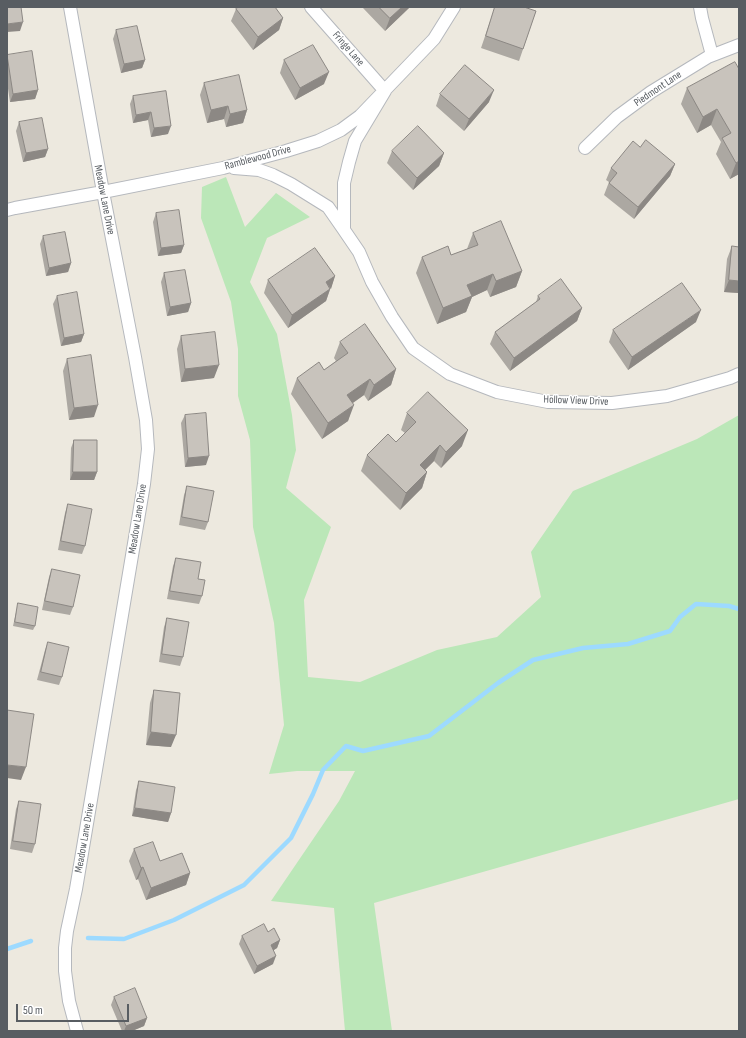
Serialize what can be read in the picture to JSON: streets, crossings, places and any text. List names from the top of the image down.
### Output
{
  "streets": {
    "street": [
      "Fringe Lane",
      "Piedmont Lane",
      "Ramblewood Drive",
      "Meadow Lane Drive",
      "Hollow View Drive"
    ]
  },
  "crossings": [
    ["Fringe Lane", "Ramblewood Drive"],
    ["Ramblewood Drive", "Meadow Lane Drive"],
    ["Ramblewood Drive", "Hollow View Drive"]
  ],
  "scale_bar": "50 m"
}
